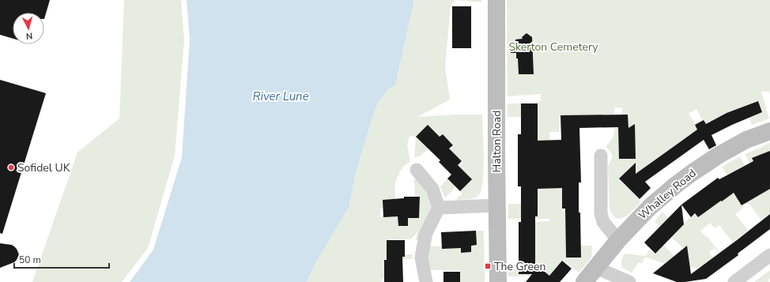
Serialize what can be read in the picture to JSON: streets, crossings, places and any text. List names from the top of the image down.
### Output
{
  "streets": {
    "street": ["Halton Road", "Whalley Road"]
  },
  "water": ["River Lune"],
  "parks": ["Skerton Cemetery"],
  "places": {
    "other": ["Sofidel UK"],
    "transit": ["The Green"]
  },
  "scale_bar": "50 m",
  "north": "bottom"
}
